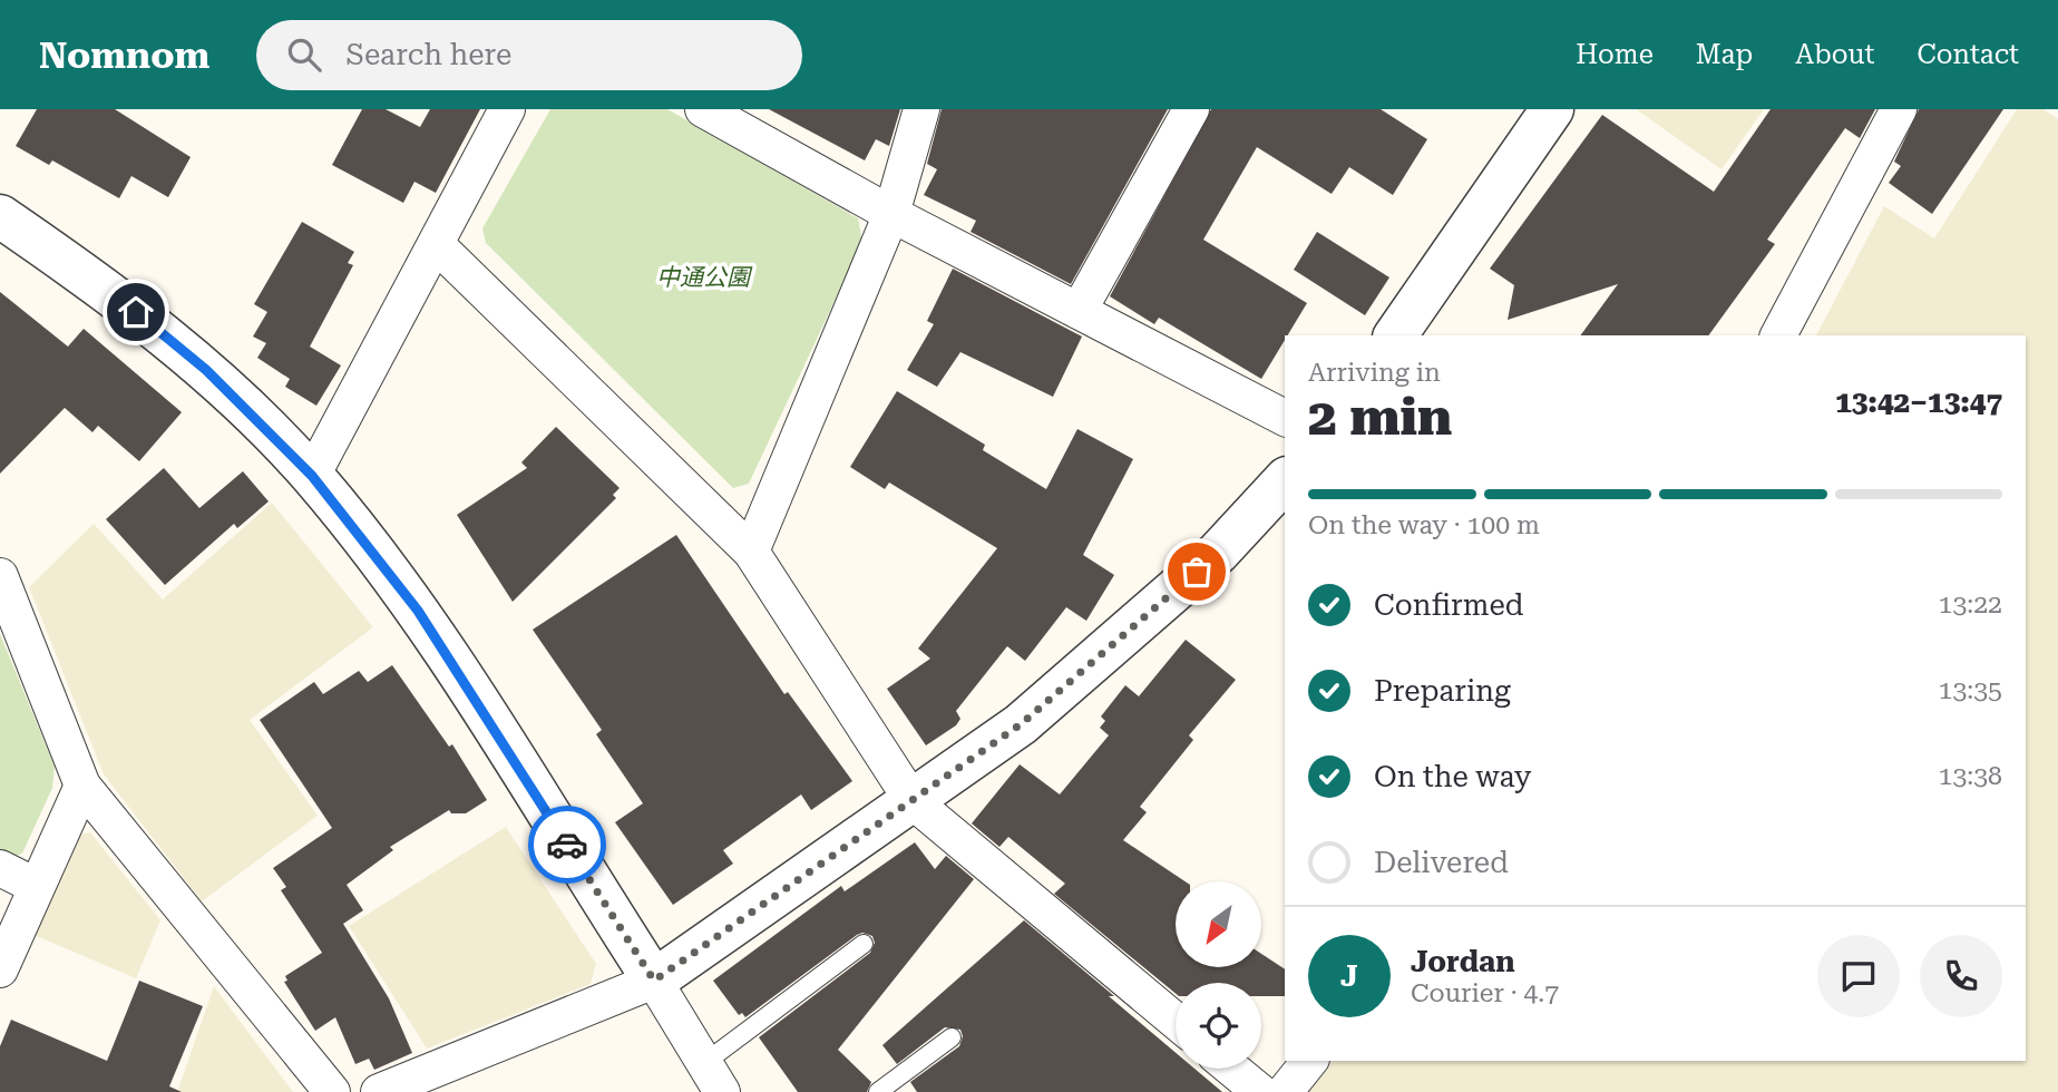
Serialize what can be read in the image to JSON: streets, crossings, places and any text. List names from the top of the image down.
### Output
{
  "parks": ["中通公園"],
  "north": "bottom left",
  "page": {
    "header": "Nomnom",
    "search": "Search here",
    "nav": [
      "Home",
      "Map",
      "About",
      "Contact"
    ],
    "heading": ["2 min", "Arriving in", "13:42–13:47"],
    "panel": ["Jordan", "Courier · 4.7"],
    "bar": "On the way · 100 m",
    "list": [
      ["Confirmed", "13:22"],
      ["Preparing", "13:35"],
      ["On the way", "13:38"],
      "Delivered"
    ],
    "round": "J"
  }
}
